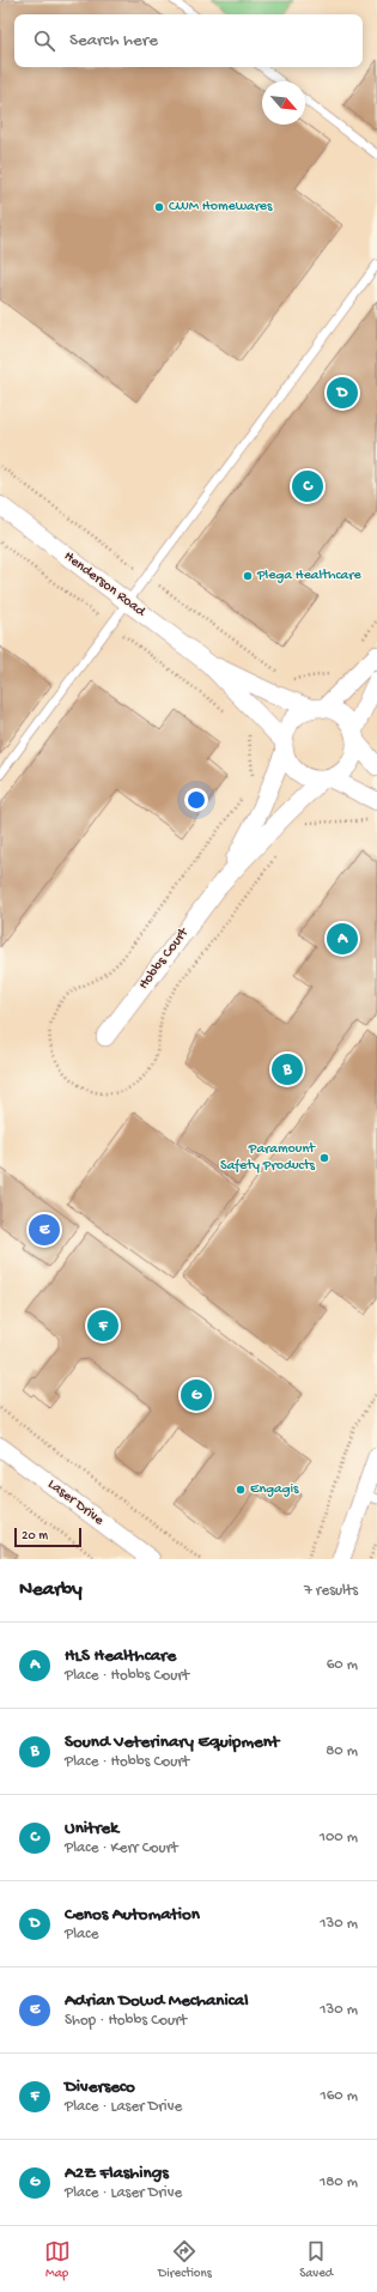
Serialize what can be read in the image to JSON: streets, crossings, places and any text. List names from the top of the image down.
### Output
{
  "streets": {
    "street": ["Henderson Road", "Hobbs Court", "Laser Drive"]
  },
  "crossings": [
    ["Henderson Road", "Hobbs Court"]
  ],
  "places": [
    "CWM Homewares",
    "Plega Healthcare",
    "Paramount Safety Products",
    "Engagis"
  ],
  "scale_bar": "20 m",
  "north": "bottom right",
  "page": {
    "search": "Search here",
    "pins": [
      "D",
      "C",
      "A",
      "B",
      "E",
      "F",
      "G"
    ],
    "scale": "20 m",
    "heading": ["Nearby", "7 results"],
    "list": [
      {
        "mark": "A",
        "name": "HLS Healthcare",
        "note": "Place · Hobbs Court",
        "value": "60 m"
      },
      {
        "mark": "B",
        "name": "Sound Veterinary Equipment",
        "note": "Place · Hobbs Court",
        "value": "80 m"
      },
      {
        "mark": "C",
        "name": "Unitrek",
        "note": "Place · Kerr Court",
        "value": "100 m"
      },
      {
        "mark": "D",
        "name": "Cenos Automation",
        "note": "Place",
        "value": "130 m"
      },
      {
        "mark": "E",
        "name": "Adrian Dowd Mechanical",
        "note": "Shop · Hobbs Court",
        "value": "130 m"
      },
      {
        "mark": "F",
        "name": "Diverseco",
        "note": "Place · Laser Drive",
        "value": "160 m"
      },
      {
        "mark": "G",
        "name": "A2Z Flashings",
        "note": "Place · Laser Drive",
        "value": "180 m"
      }
    ],
    "nav": ["Map", "Directions", "Saved"]
  }
}
